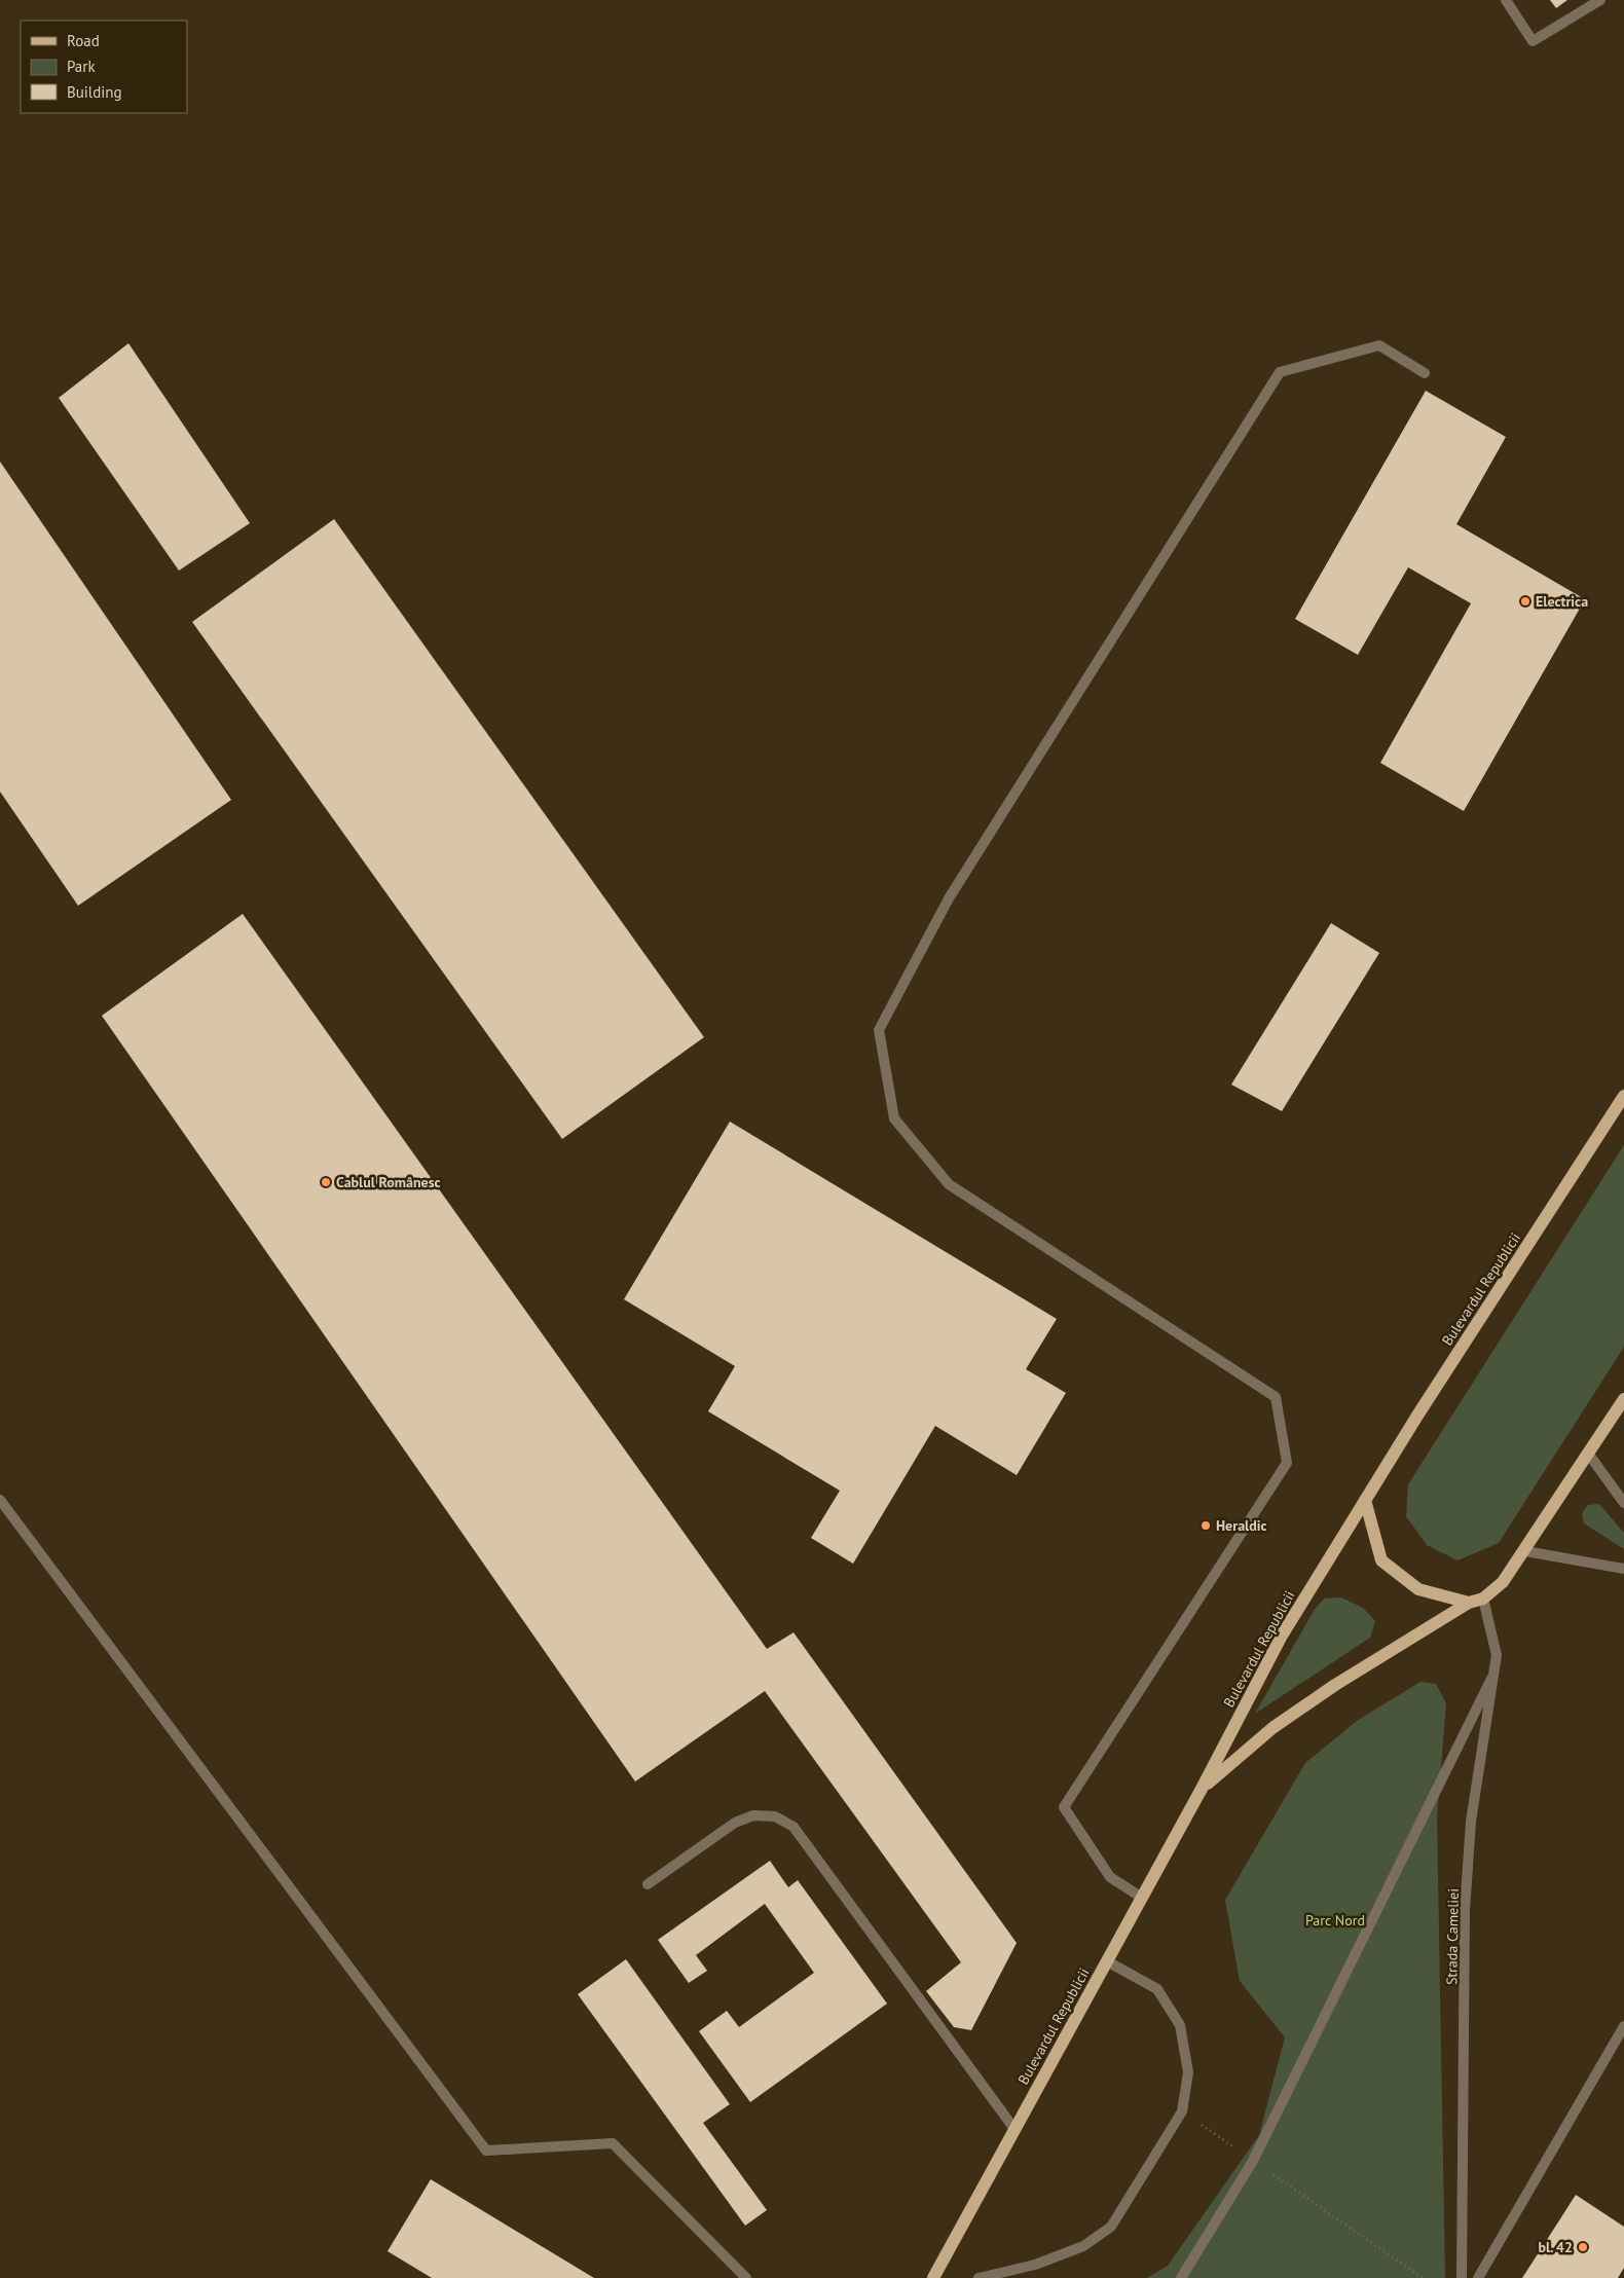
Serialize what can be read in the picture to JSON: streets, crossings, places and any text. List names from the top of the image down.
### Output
{
  "streets": {
    "main road": ["Bulevardul Republicii"],
    "street": ["Strada Cameliei"]
  },
  "crossings": [
    ["Bulevardul Republicii", "Strada Cameliei"]
  ],
  "parks": ["Parc Nord"],
  "places": [
    "Electrica",
    "Cablul Românesc",
    "Heraldic",
    "bl. 42"
  ],
  "legend": ["Road", "Park", "Building"]
}
